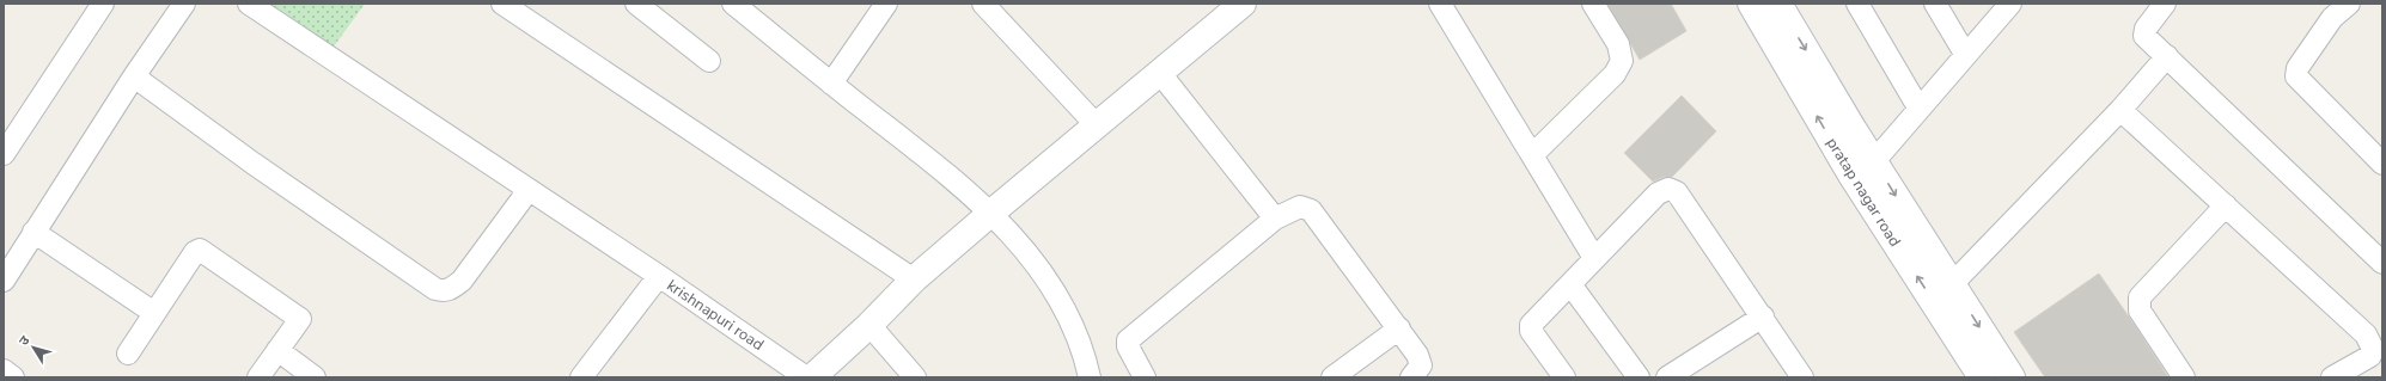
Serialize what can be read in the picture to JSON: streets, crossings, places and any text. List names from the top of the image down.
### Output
{
  "streets": {
    "street": ["pratap nagar road", "krishnapuri road"]
  },
  "north": "top left"
}
